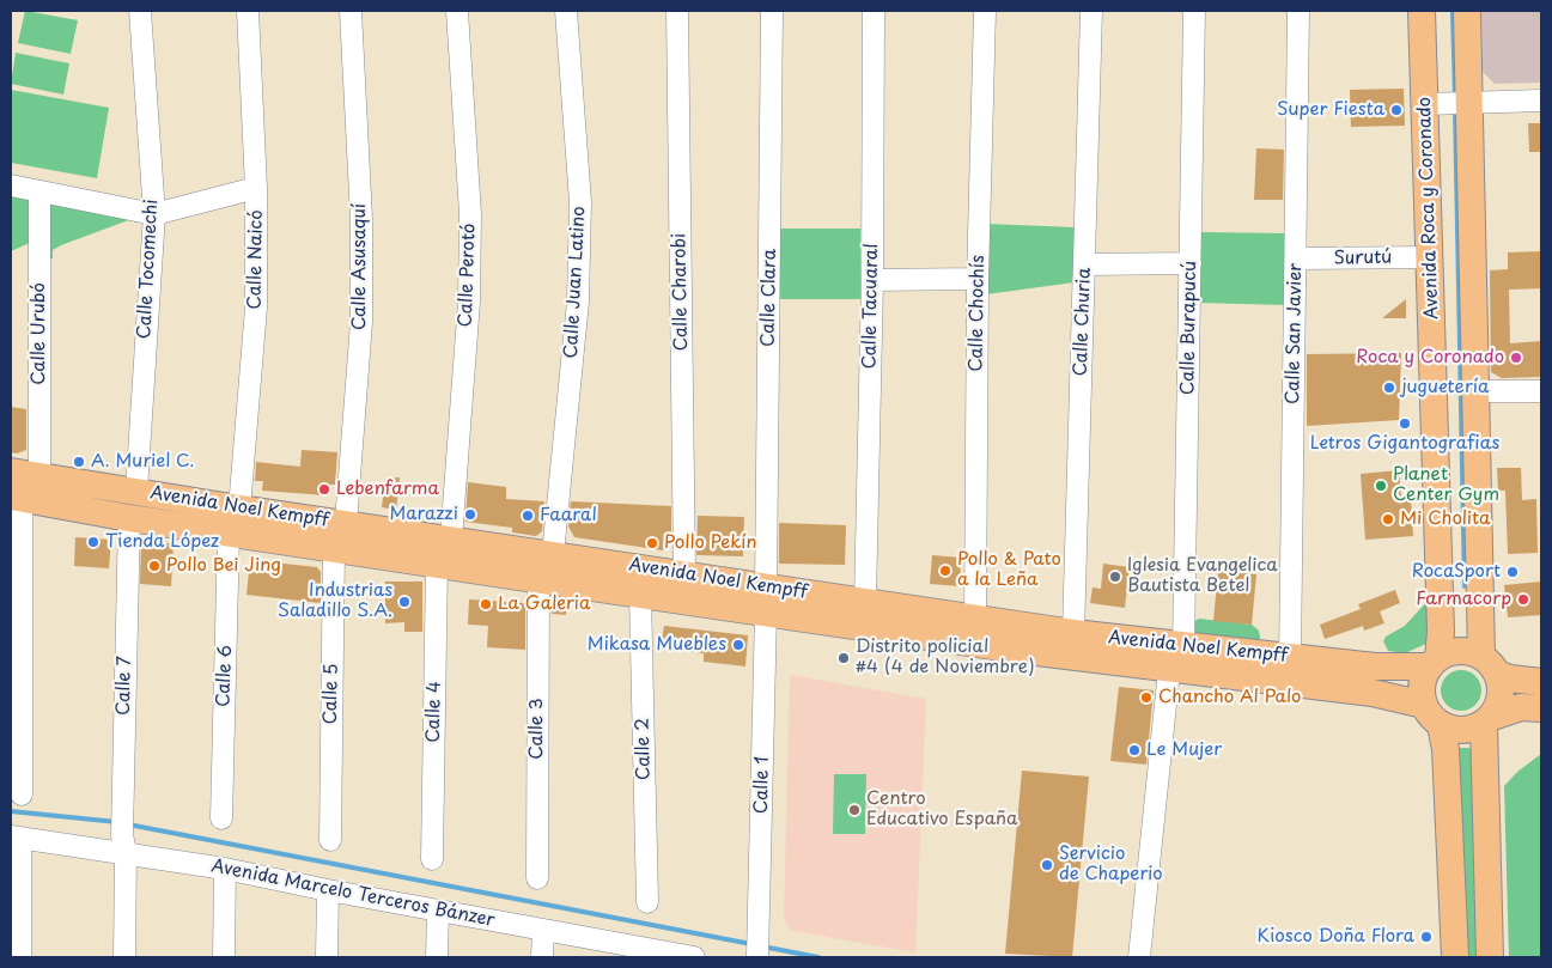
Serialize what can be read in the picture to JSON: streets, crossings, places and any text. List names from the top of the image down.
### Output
{
  "streets": {
    "main road": ["Avenida Roca y Coronado", "Avenida Noel Kempff"],
    "street": [
      "Surutú",
      "Calle Naicó",
      "Calle Asusaquí",
      "Calle Tocomechi",
      "Calle Perotó",
      "Calle Juan Latino",
      "Calle Charobi",
      "Calle Clara",
      "Calle Tacuaral",
      "Calle Chochís",
      "Calle Churia",
      "Calle Burapucú",
      "Calle Urubó",
      "Calle San Javier",
      "Calle 6",
      "Calle 7",
      "Calle 5",
      "Calle 4",
      "Calle 3",
      "Calle 2",
      "Calle 1",
      "Avenida Marcelo Terceros Bánzer"
    ]
  },
  "crossings": [
    ["Avenida Roca y Coronado", "Surutú"],
    ["Avenida Roca y Coronado", "Avenida Noel Kempff"],
    ["Surutú", "Calle San Javier"],
    ["Calle Naicó", "Avenida Noel Kempff"],
    ["Calle Asusaquí", "Avenida Noel Kempff"],
    ["Calle Tocomechi", "Avenida Noel Kempff"],
    ["Calle Perotó", "Avenida Noel Kempff"],
    ["Calle Juan Latino", "Avenida Noel Kempff"],
    ["Calle Charobi", "Avenida Noel Kempff"],
    ["Calle Clara", "Avenida Noel Kempff"],
    ["Calle Clara", "Calle 1"],
    ["Calle Tacuaral", "Avenida Noel Kempff"],
    ["Calle Chochís", "Avenida Noel Kempff"],
    ["Calle Churia", "Avenida Noel Kempff"],
    ["Calle Burapucú", "Avenida Noel Kempff"],
    ["Calle Urubó", "Avenida Noel Kempff"],
    ["Calle San Javier", "Avenida Noel Kempff"],
    ["Avenida Noel Kempff", "Calle 6"],
    ["Avenida Noel Kempff", "Calle 7"],
    ["Avenida Noel Kempff", "Calle 5"],
    ["Avenida Noel Kempff", "Calle 4"],
    ["Avenida Noel Kempff", "Calle 3"],
    ["Avenida Noel Kempff", "Calle 2"],
    ["Avenida Noel Kempff", "Calle 1"],
    ["Calle 7", "Avenida Marcelo Terceros Bánzer"]
  ],
  "places": [
    "Super Fiesta",
    "Roca y Coronado",
    "juguetería",
    "Letros Gigantografias",
    "A. Muriel C.",
    "Planet Center Gym",
    "Lebenfarma",
    "Marazzi",
    "Faaral",
    "Mi Cholita",
    "Tienda López",
    "Pollo Pekín",
    "Pollo Bei Jing",
    "Pollo & Pato a la Leña",
    "RocaSport",
    "Iglesia Evangelica Bautista Betel",
    "Farmacorp",
    "Industrias Saladillo S.A.",
    "La Galeria",
    "Mikasa Muebles",
    "Distrito policial #4 (4 de Noviembre)",
    "Chancho Al Palo",
    "Le Mujer",
    "Centro Educativo España",
    "Servicio de Chaperio",
    "Kiosco Doña Flora"
  ]
}
